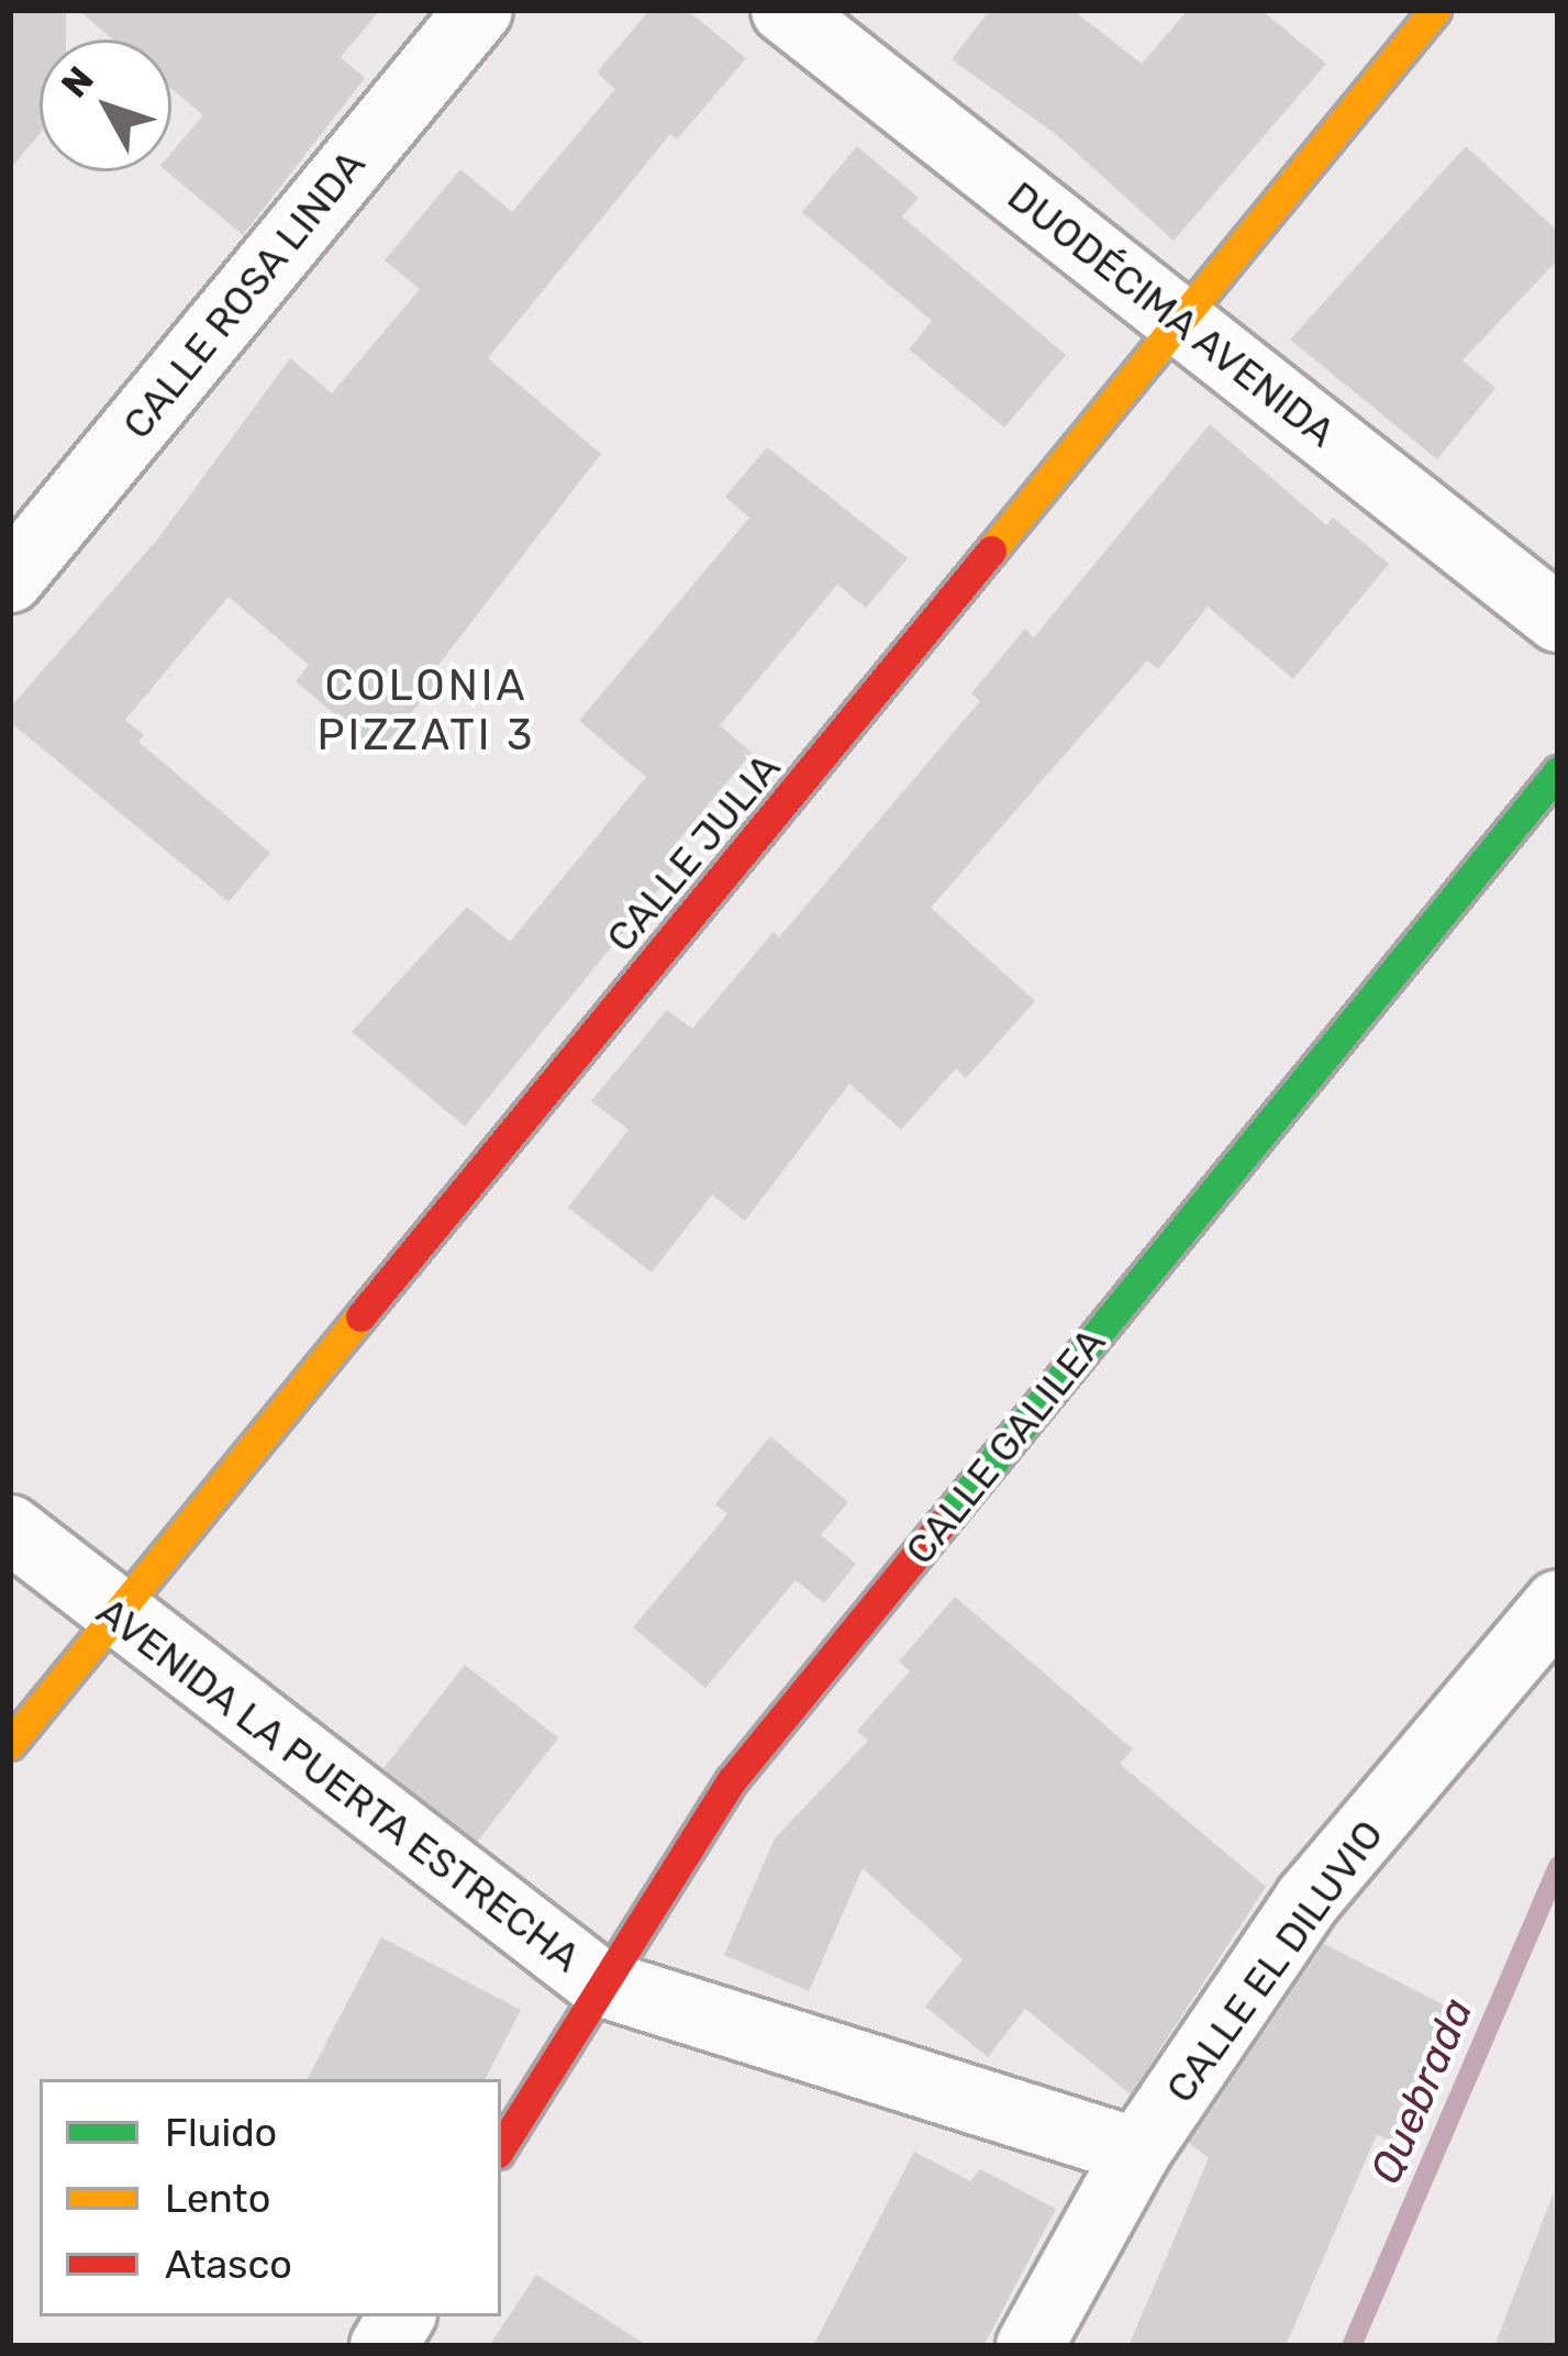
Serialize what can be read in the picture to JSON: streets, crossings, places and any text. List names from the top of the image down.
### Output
{
  "streets": {
    "street": [
      "CALLE ROSA LINDA",
      "DUODÉCIMA AVENIDA",
      "CALLE JULIA",
      "CALLE GALILEA",
      "AVENIDA LA PUERTA ESTRECHA",
      "CALLE EL DILUVIO"
    ]
  },
  "crossings": [
    ["DUODÉCIMA AVENIDA", "CALLE JULIA"],
    ["CALLE JULIA", "AVENIDA LA PUERTA ESTRECHA"],
    ["CALLE GALILEA", "AVENIDA LA PUERTA ESTRECHA"],
    ["AVENIDA LA PUERTA ESTRECHA", "CALLE EL DILUVIO"]
  ],
  "districts": ["COLONIA PIZZATI 3"],
  "water": ["Quebrada"],
  "legend": ["Fluido", "Lento", "Atasco"],
  "north": "top left"
}
